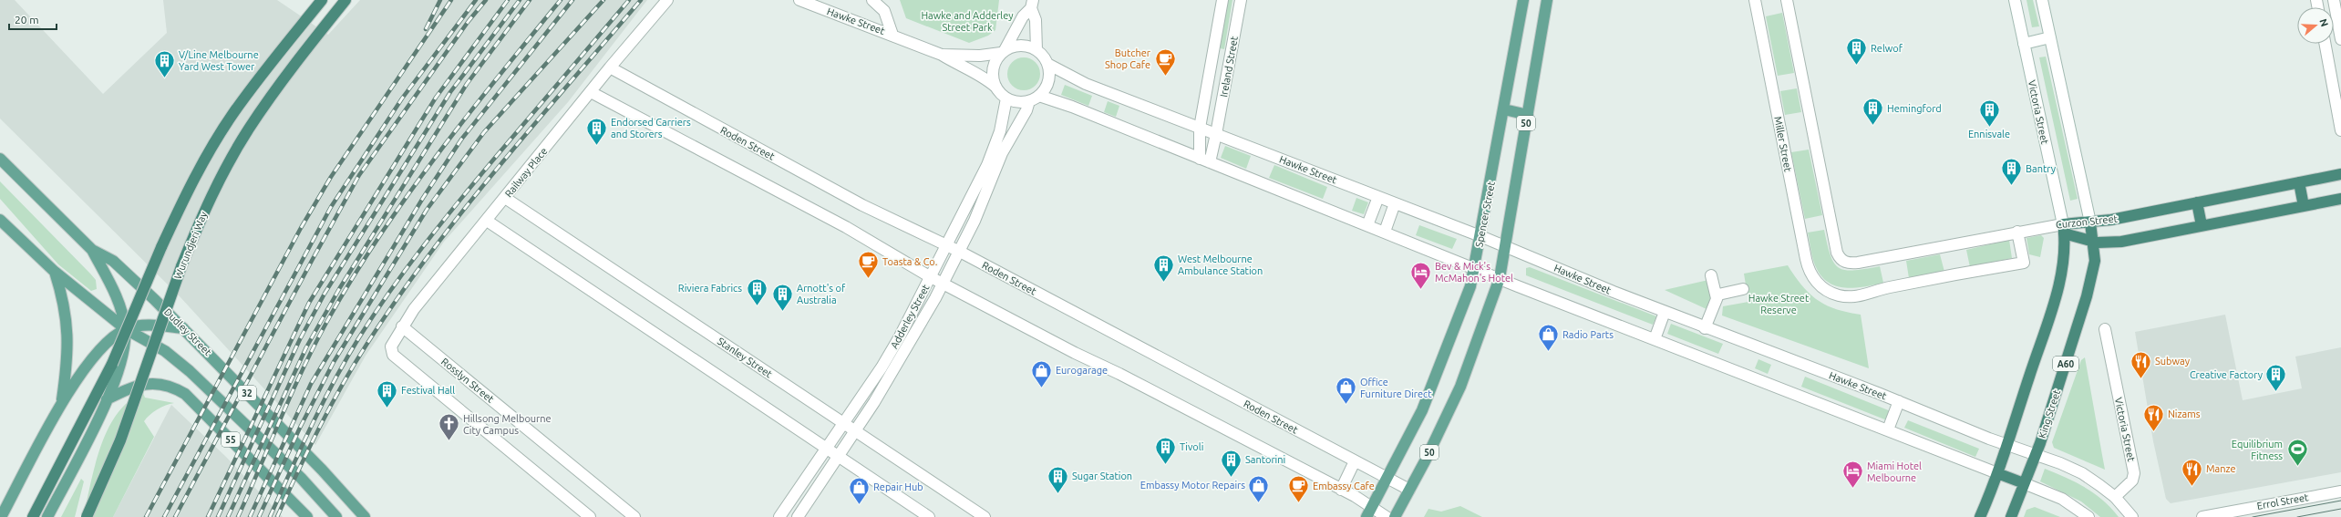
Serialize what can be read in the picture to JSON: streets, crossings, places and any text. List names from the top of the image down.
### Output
{
  "streets": {
    "highway": [
      "Curzon Street",
      "Wurundjeri Way",
      "A60",
      "King Street"
    ],
    "main road": [
      "50",
      "Spencer Street",
      "Dudley Street",
      "32",
      "55"
    ],
    "street": [
      "Hawke Street",
      "Ireland Street",
      "Victoria Street",
      "Roden Street",
      "Miller Street",
      "Railway Place",
      "Adderley Street",
      "Stanley Street",
      "Rosslyn Street",
      "Errol Street"
    ]
  },
  "crossings": [
    ["Hawke Street", "Ireland Street"],
    ["Hawke Street", "Victoria Street"],
    ["Hawke Street", "50"],
    ["Hawke Street", "Spencer Street"],
    ["Hawke Street", "Adderley Street"],
    ["Hawke Street", "King Street"],
    ["Victoria Street", "Curzon Street"],
    ["50", "Roden Street"],
    ["Roden Street", "Railway Place"],
    ["Roden Street", "Spencer Street"],
    ["Roden Street", "Adderley Street"],
    ["Miller Street", "Curzon Street"],
    ["Railway Place", "Stanley Street"],
    ["Railway Place", "Rosslyn Street"],
    ["Curzon Street", "King Street"],
    ["Adderley Street", "Stanley Street"]
  ],
  "parks": ["Hawke and Adderley Street Park", "Hawke Street Reserve"],
  "places": {
    "building": [
      "Relwof",
      "V/Line Melbourne Yard West Tower",
      "Hemingford",
      "Ennisvale",
      "Endorsed Carriers and Storers",
      "Bantry",
      "West Melbourne Ambulance Station",
      "Riviera Fabrics",
      "Arnott's of Australia",
      "Creative Factory",
      "Festival Hall",
      "Tivoli",
      "Santorini",
      "Sugar Station"
    ],
    "cafe": ["Butcher Shop Cafe", "Toasta & Co.", "Embassy Cafe"],
    "hotel": ["Bev & Mick's McMahon's Hotel", "Miami Hotel Melbourne"],
    "shop": [
      "Radio Parts",
      "Eurogarage",
      "Office Furniture Direct",
      "Embassy Motor Repairs",
      "Repair Hub"
    ],
    "restaurant": ["Subway", "Nizams", "Manze"],
    "church": ["Hillsong Melbourne City Campus"],
    "sports": ["Equilibrium Fitness"]
  },
  "scale_bar": "20 m",
  "north": "right"
}
